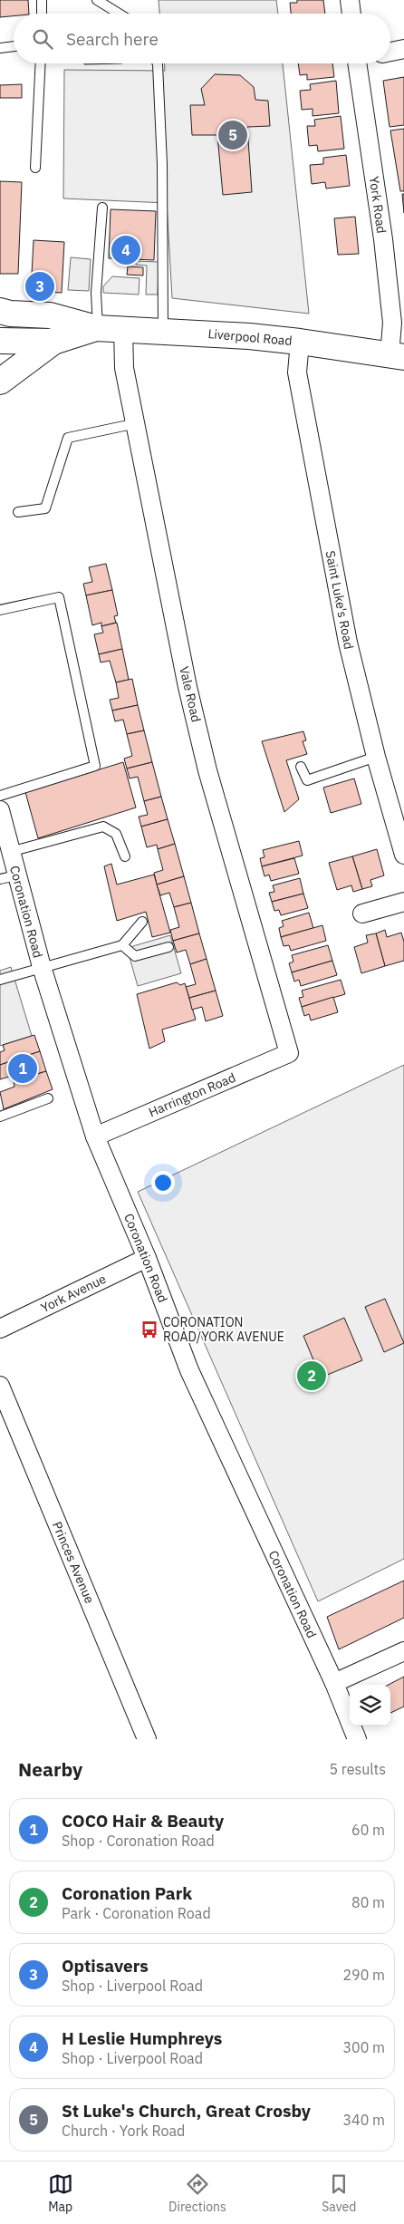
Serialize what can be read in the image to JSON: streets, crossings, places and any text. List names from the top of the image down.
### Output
{
  "streets": {
    "main road": ["Liverpool Road"],
    "street": [
      "York Road",
      "Saint Luke's Road",
      "Vale Road",
      "Coronation Road",
      "Harrington Road",
      "York Avenue",
      "Princes Avenue"
    ]
  },
  "crossings": [
    ["York Road", "Liverpool Road"],
    ["Liverpool Road", "Saint Luke's Road"],
    ["Liverpool Road", "Vale Road"],
    ["Vale Road", "Harrington Road"],
    ["Coronation Road", "Harrington Road"],
    ["Coronation Road", "York Avenue"]
  ],
  "places": {
    "bus stop": ["CORONATION ROAD/YORK AVENUE"]
  },
  "page": {
    "search": "Search here",
    "pins": [
      "5",
      "4",
      "3",
      "1",
      "2"
    ],
    "heading": ["Nearby", "5 results"],
    "list": [
      {
        "mark": "1",
        "name": "COCO Hair & Beauty",
        "note": "Shop · Coronation Road",
        "value": "60 m"
      },
      {
        "mark": "2",
        "name": "Coronation Park",
        "note": "Park · Coronation Road",
        "value": "80 m"
      },
      {
        "mark": "3",
        "name": "Optisavers",
        "note": "Shop · Liverpool Road",
        "value": "290 m"
      },
      {
        "mark": "4",
        "name": "H Leslie Humphreys",
        "note": "Shop · Liverpool Road",
        "value": "300 m"
      },
      {
        "mark": "5",
        "name": "St Luke's Church, Great Crosby",
        "note": "Church · York Road",
        "value": "340 m"
      }
    ],
    "nav": ["Map", "Directions", "Saved"]
  }
}
